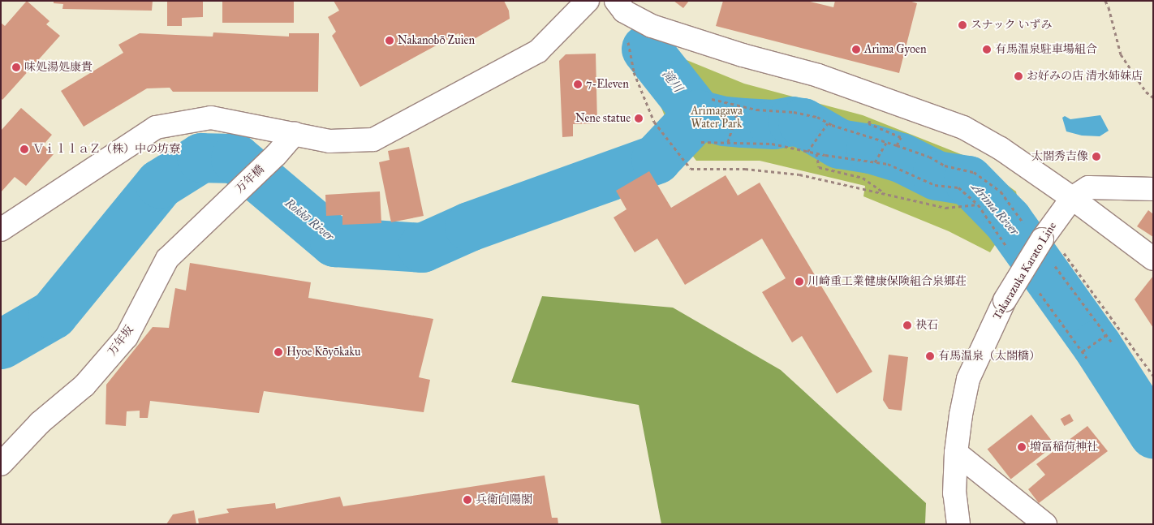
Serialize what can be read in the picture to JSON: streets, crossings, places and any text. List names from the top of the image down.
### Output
{
  "streets": {
    "street": ["万年橋", "Takarazuka Karato Line", "万年坂"]
  },
  "crossings": [
    ["万年橋", "万年坂"]
  ],
  "water": ["滝川", "Arima River", "Rokkō River"],
  "parks": ["Arimagawa Water Park"],
  "places": [
    "スナック いずみ",
    "Nakanobō Zuien",
    "Arima Gyoen",
    "有馬温泉駐車場組合",
    "味処湯処康貴",
    "お好みの店 清水姉妹店",
    "7-Eleven",
    "Nene statue",
    "ＶｉｌｌａＺ（株）中の坊寮",
    "太閤秀吉像",
    "川崎重工業健康保険組合泉郷荘",
    "袂石",
    "Hyoe Kōyōkaku",
    "有馬温泉（太閤橋）",
    "増冨稲荷神社",
    "兵衛向陽閣"
  ]
}
